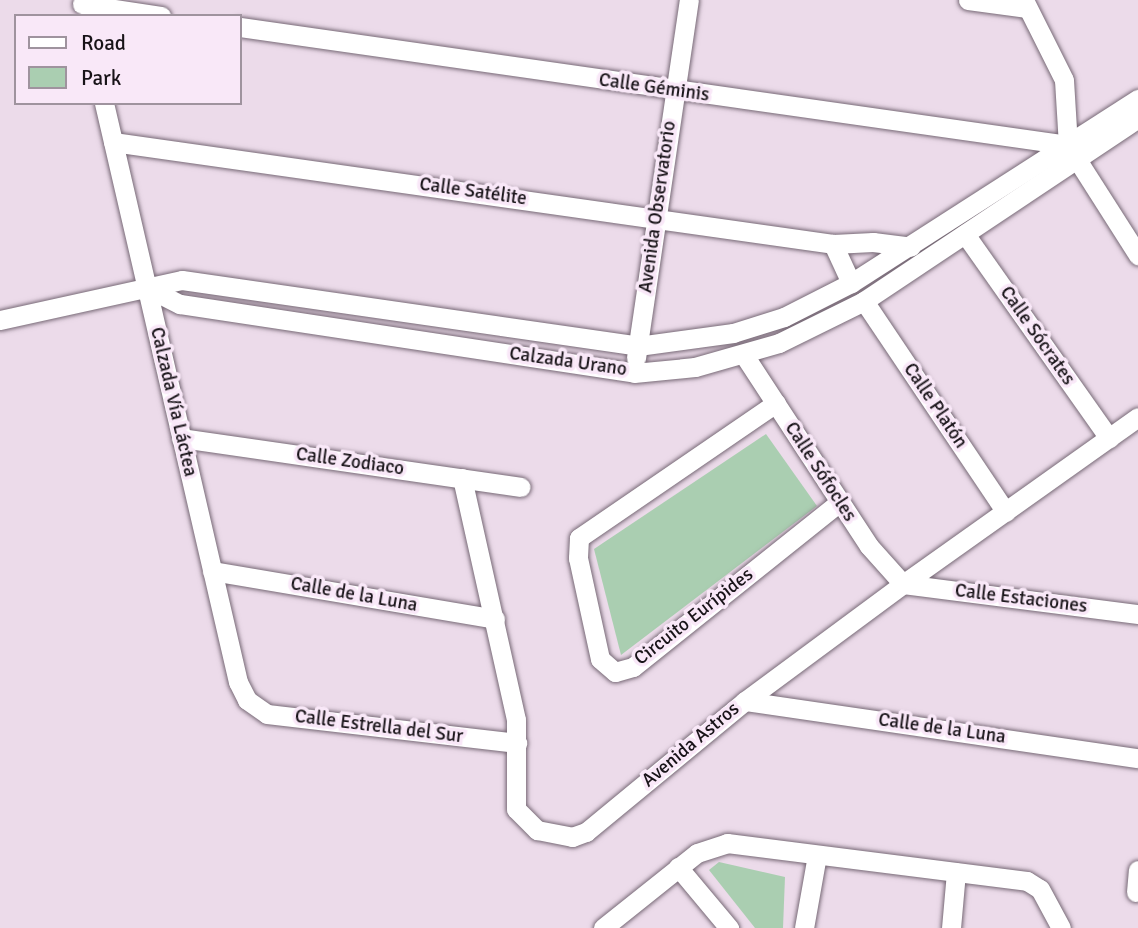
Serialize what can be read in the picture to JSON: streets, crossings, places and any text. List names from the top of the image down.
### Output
{
  "streets": {
    "street": [
      "Calle Géminis",
      "Calle Satélite",
      "Avenida Observatorio",
      "Calle Sócrates",
      "Calzada Urano",
      "Calzada Vía Láctea",
      "Calle Platón",
      "Calle Zodiaco",
      "Calle Sófocles",
      "Calle de la Luna",
      "Calle Estaciones",
      "Circuito Eurípides",
      "Calle Estrella del Sur",
      "Avenida Astros"
    ]
  },
  "crossings": [
    ["Calle Géminis", "Avenida Observatorio"],
    ["Calle Géminis", "Calzada Urano"],
    ["Calle Satélite", "Avenida Observatorio"],
    ["Calle Satélite", "Calzada Urano"],
    ["Calle Satélite", "Calzada Vía Láctea"],
    ["Avenida Observatorio", "Calzada Urano"],
    ["Calle Sócrates", "Calzada Urano"],
    ["Calle Sócrates", "Avenida Astros"],
    ["Calzada Urano", "Calzada Vía Láctea"],
    ["Calzada Urano", "Calle Platón"],
    ["Calzada Urano", "Calle Sófocles"],
    ["Calzada Vía Láctea", "Calle Zodiaco"],
    ["Calzada Vía Láctea", "Calle de la Luna"],
    ["Calzada Vía Láctea", "Calle Estrella del Sur"],
    ["Calle Platón", "Avenida Astros"],
    ["Calle Zodiaco", "Avenida Astros"],
    ["Calle Sófocles", "Calle Estaciones"],
    ["Calle Sófocles", "Circuito Eurípides"],
    ["Calle Sófocles", "Avenida Astros"],
    ["Calle de la Luna", "Avenida Astros"],
    ["Calle Estaciones", "Avenida Astros"],
    ["Calle Estrella del Sur", "Avenida Astros"]
  ],
  "legend": ["Road", "Park"]
}
